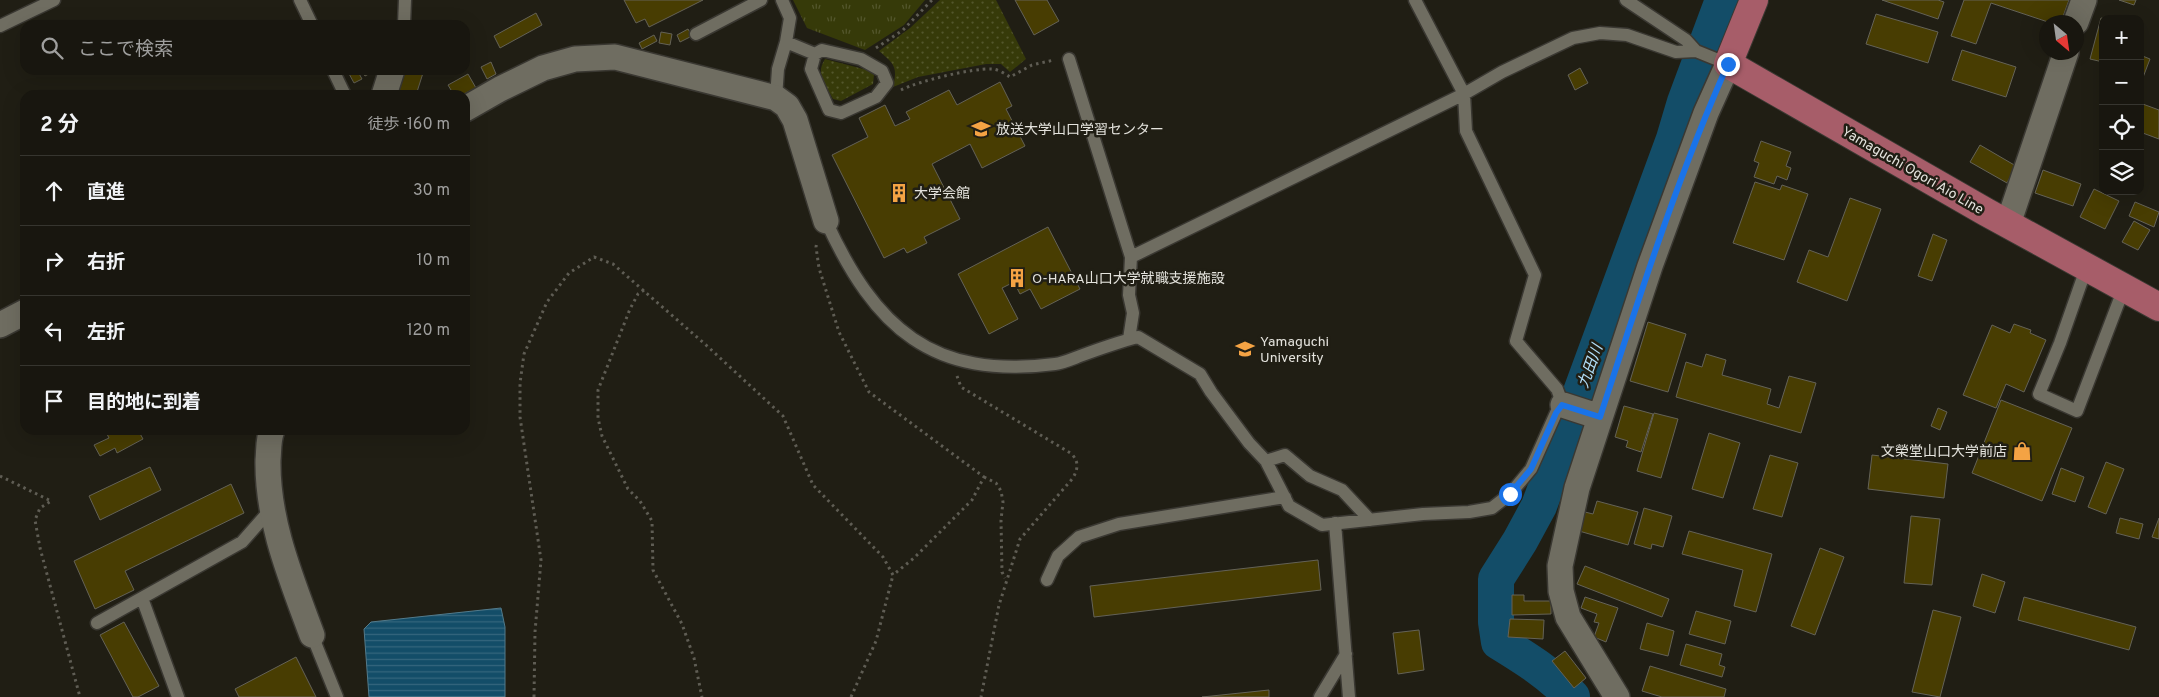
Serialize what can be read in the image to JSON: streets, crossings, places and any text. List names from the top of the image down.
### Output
{
  "streets": {
    "main road": ["Yamaguchi Ogori Aio Line"]
  },
  "water": ["九田川"],
  "places": {
    "school or university": ["放送大学山口学習センター", "Yamaguchi University"],
    "building": ["大学会館", "O-HARA山口大学就職支援施設"],
    "shop": ["文榮堂山口大学前店"]
  },
  "north": "bottom right",
  "page": {
    "map_buttons": ["+", "−"],
    "search": "ここで検索",
    "heading": ["2 分", "徒歩 · 160 m"],
    "list": [
      ["直進", "30 m"],
      ["右折", "10 m"],
      ["左折", "120 m"],
      "目的地に到着"
    ]
  }
}
